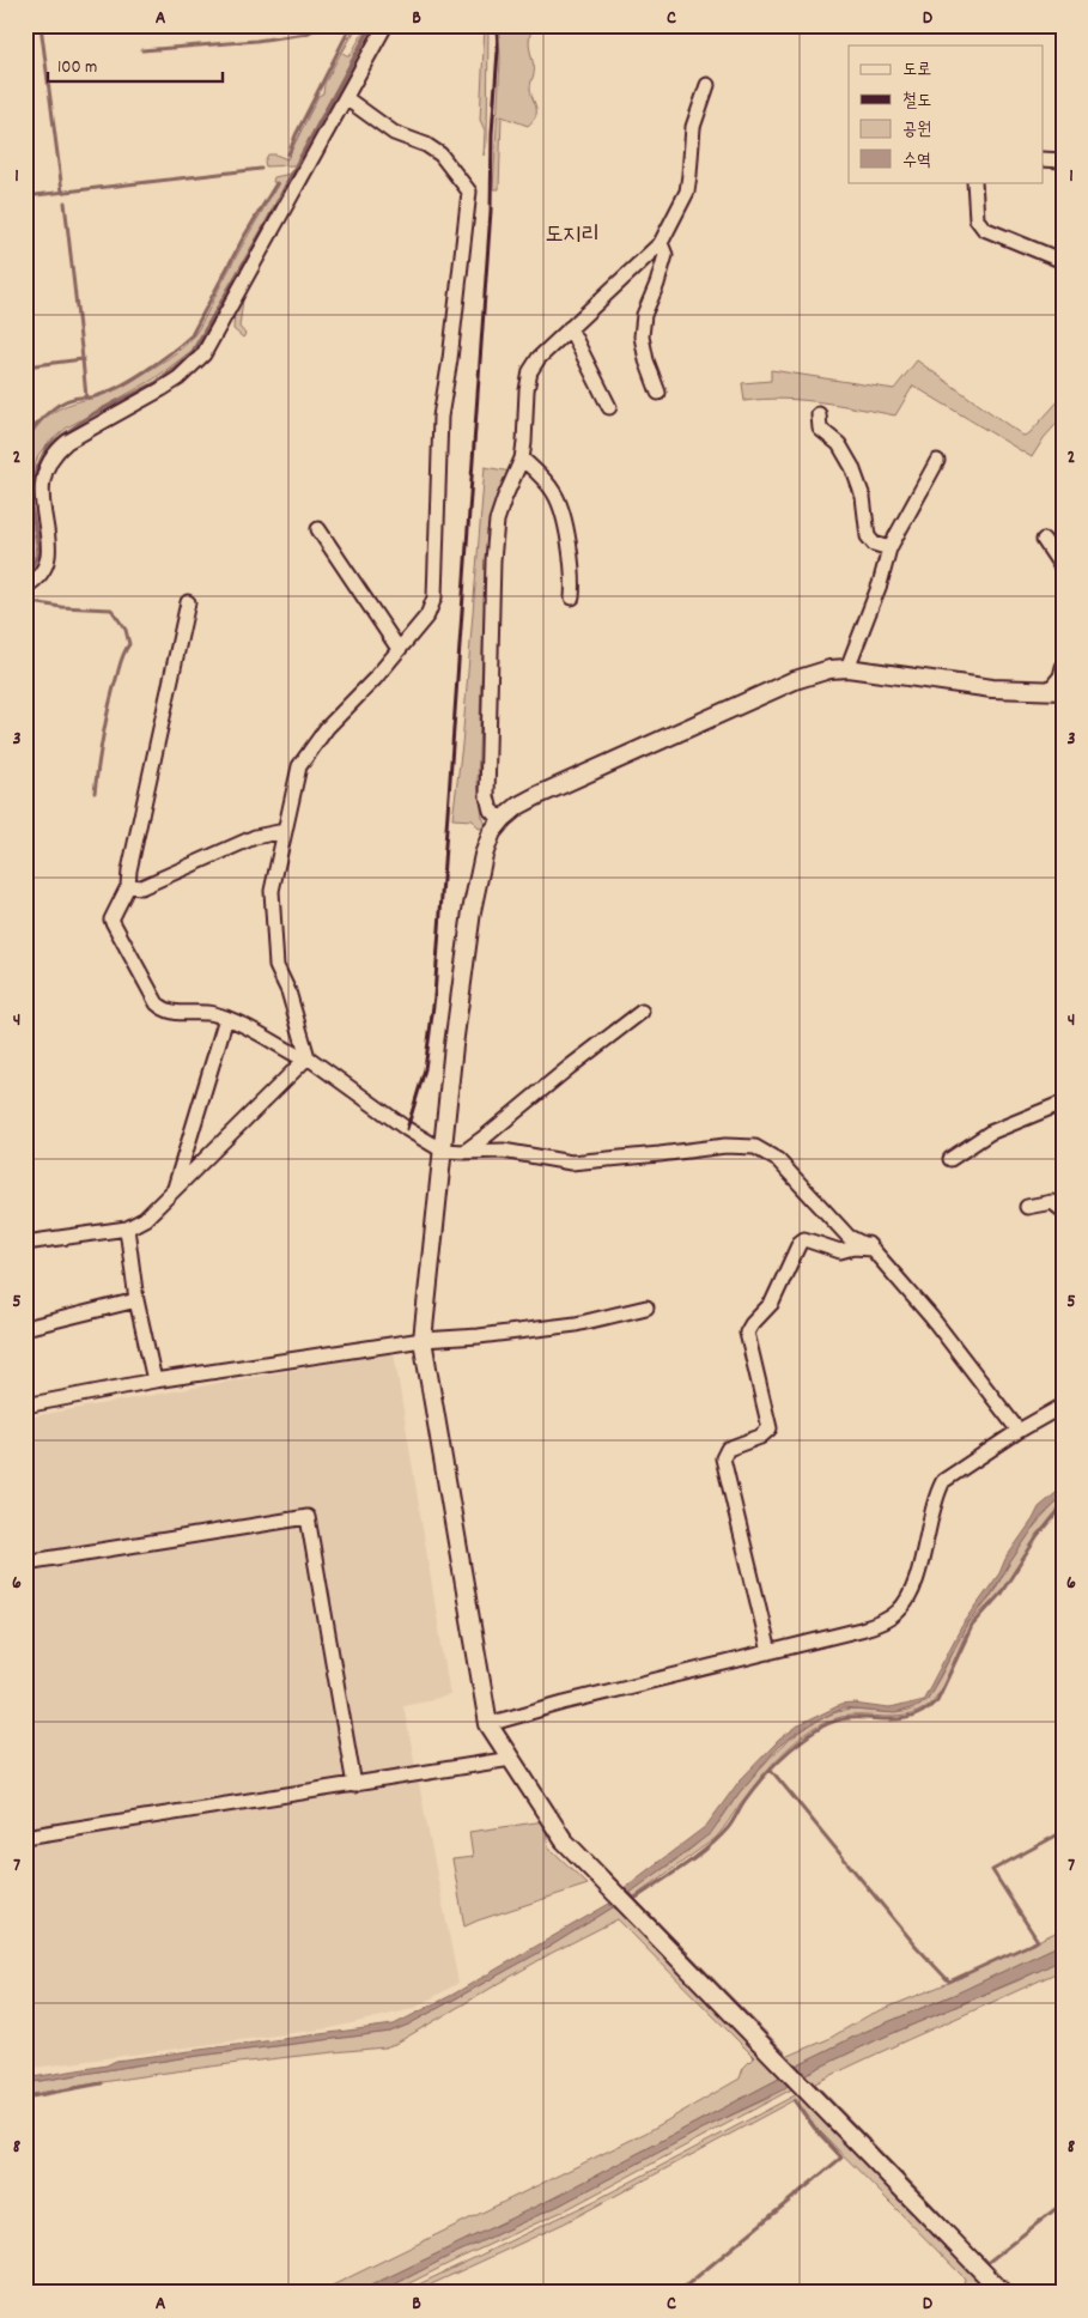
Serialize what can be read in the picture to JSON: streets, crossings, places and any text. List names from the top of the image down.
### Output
{
  "districts": ["도지리"],
  "legend": [
    "도로",
    "철도",
    "공원",
    "수역"
  ],
  "scale_bar": "100 m",
  "grid": {
    "columns": [
      "A",
      "B",
      "C",
      "D"
    ],
    "rows": [
      "1",
      "2",
      "3",
      "4",
      "5",
      "6",
      "7",
      "8"
    ]
  }
}
